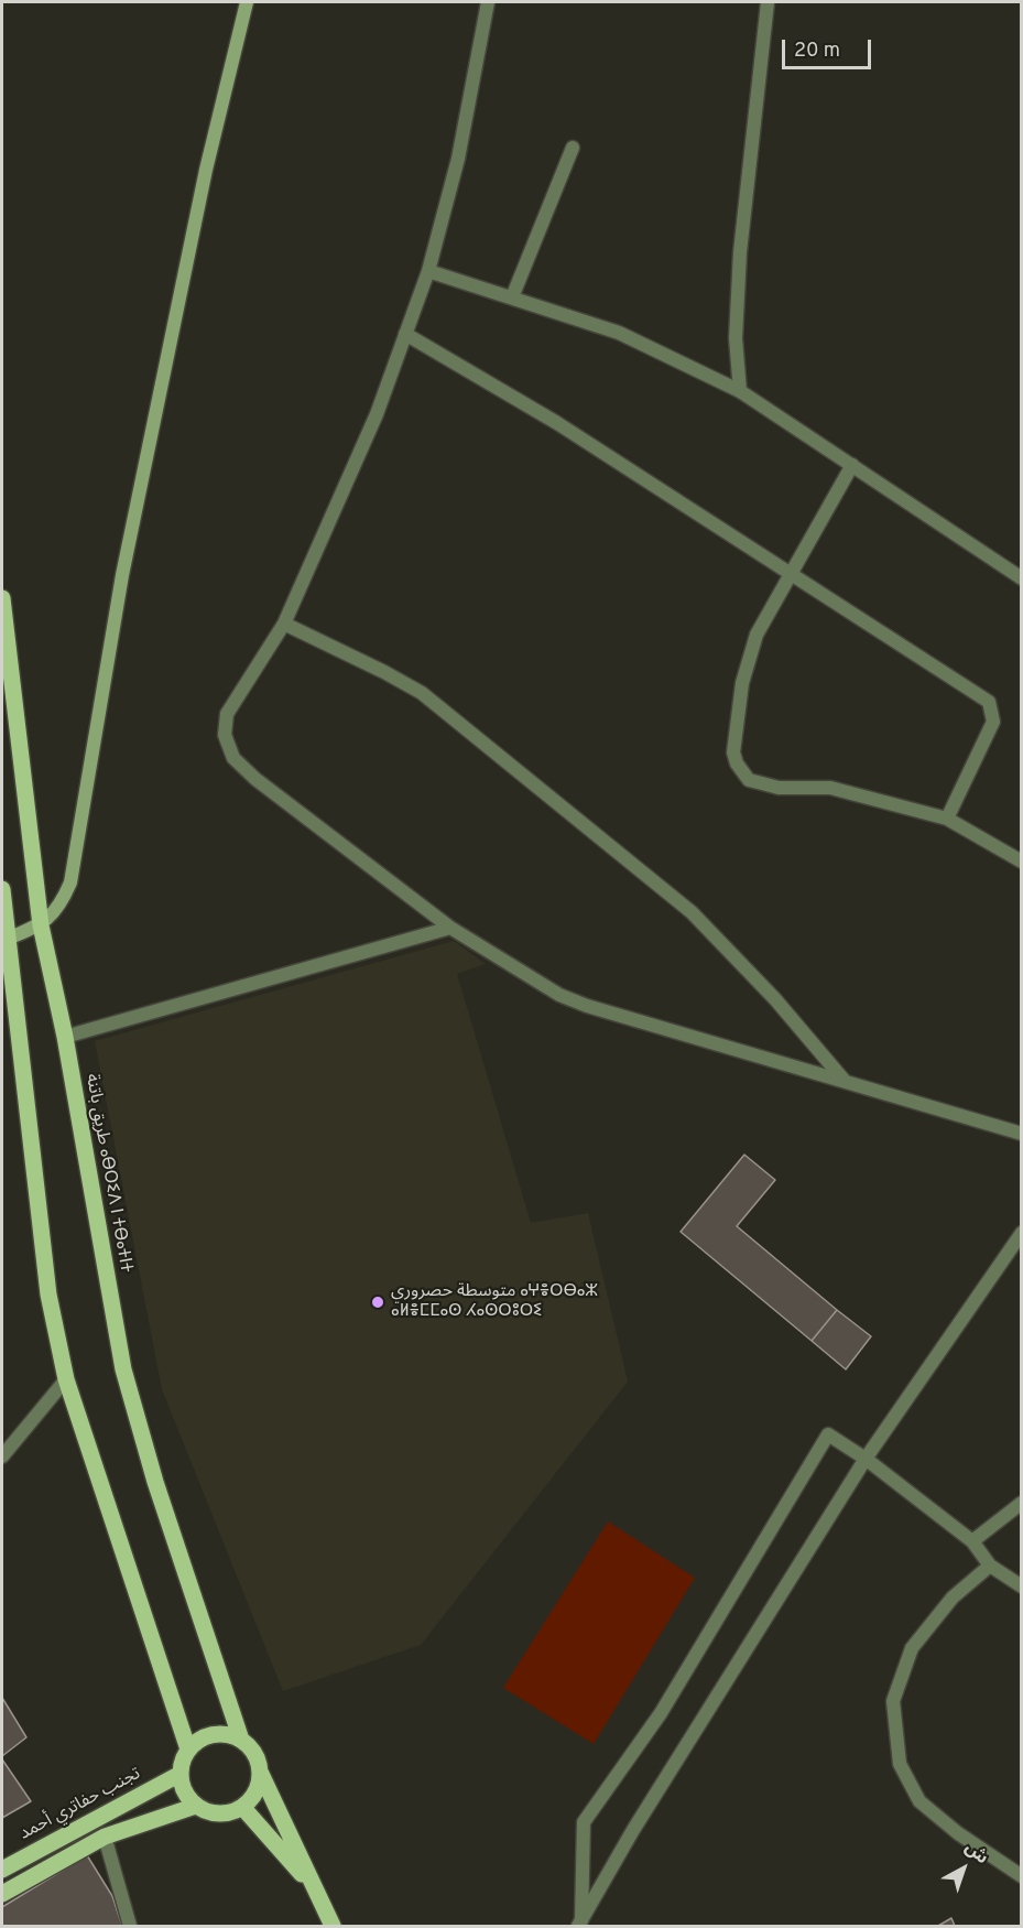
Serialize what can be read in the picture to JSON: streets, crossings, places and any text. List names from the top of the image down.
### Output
{
  "streets": {
    "main road": ["طريق باتنة ⴰⴱⵔⵉⴷ ⵏ ⵜⴱⴰⵜⵏⵜ", "تجنب حفاتري أحمد"]
  },
  "crossings": [
    ["طريق باتنة ⴰⴱⵔⵉⴷ ⵏ ⵜⴱⴰⵜⵏⵜ", "تجنب حفاتري أحمد"]
  ],
  "places": ["متوسطة حصروري ⴰⵖⴻⵔⴱⴰⵣ ⴰⵍⴻⵎⵎⴰⵙ ⵃⴰⵙⵔⵓⵔⵉ"],
  "scale_bar": "20 m",
  "north": "top right"
}
